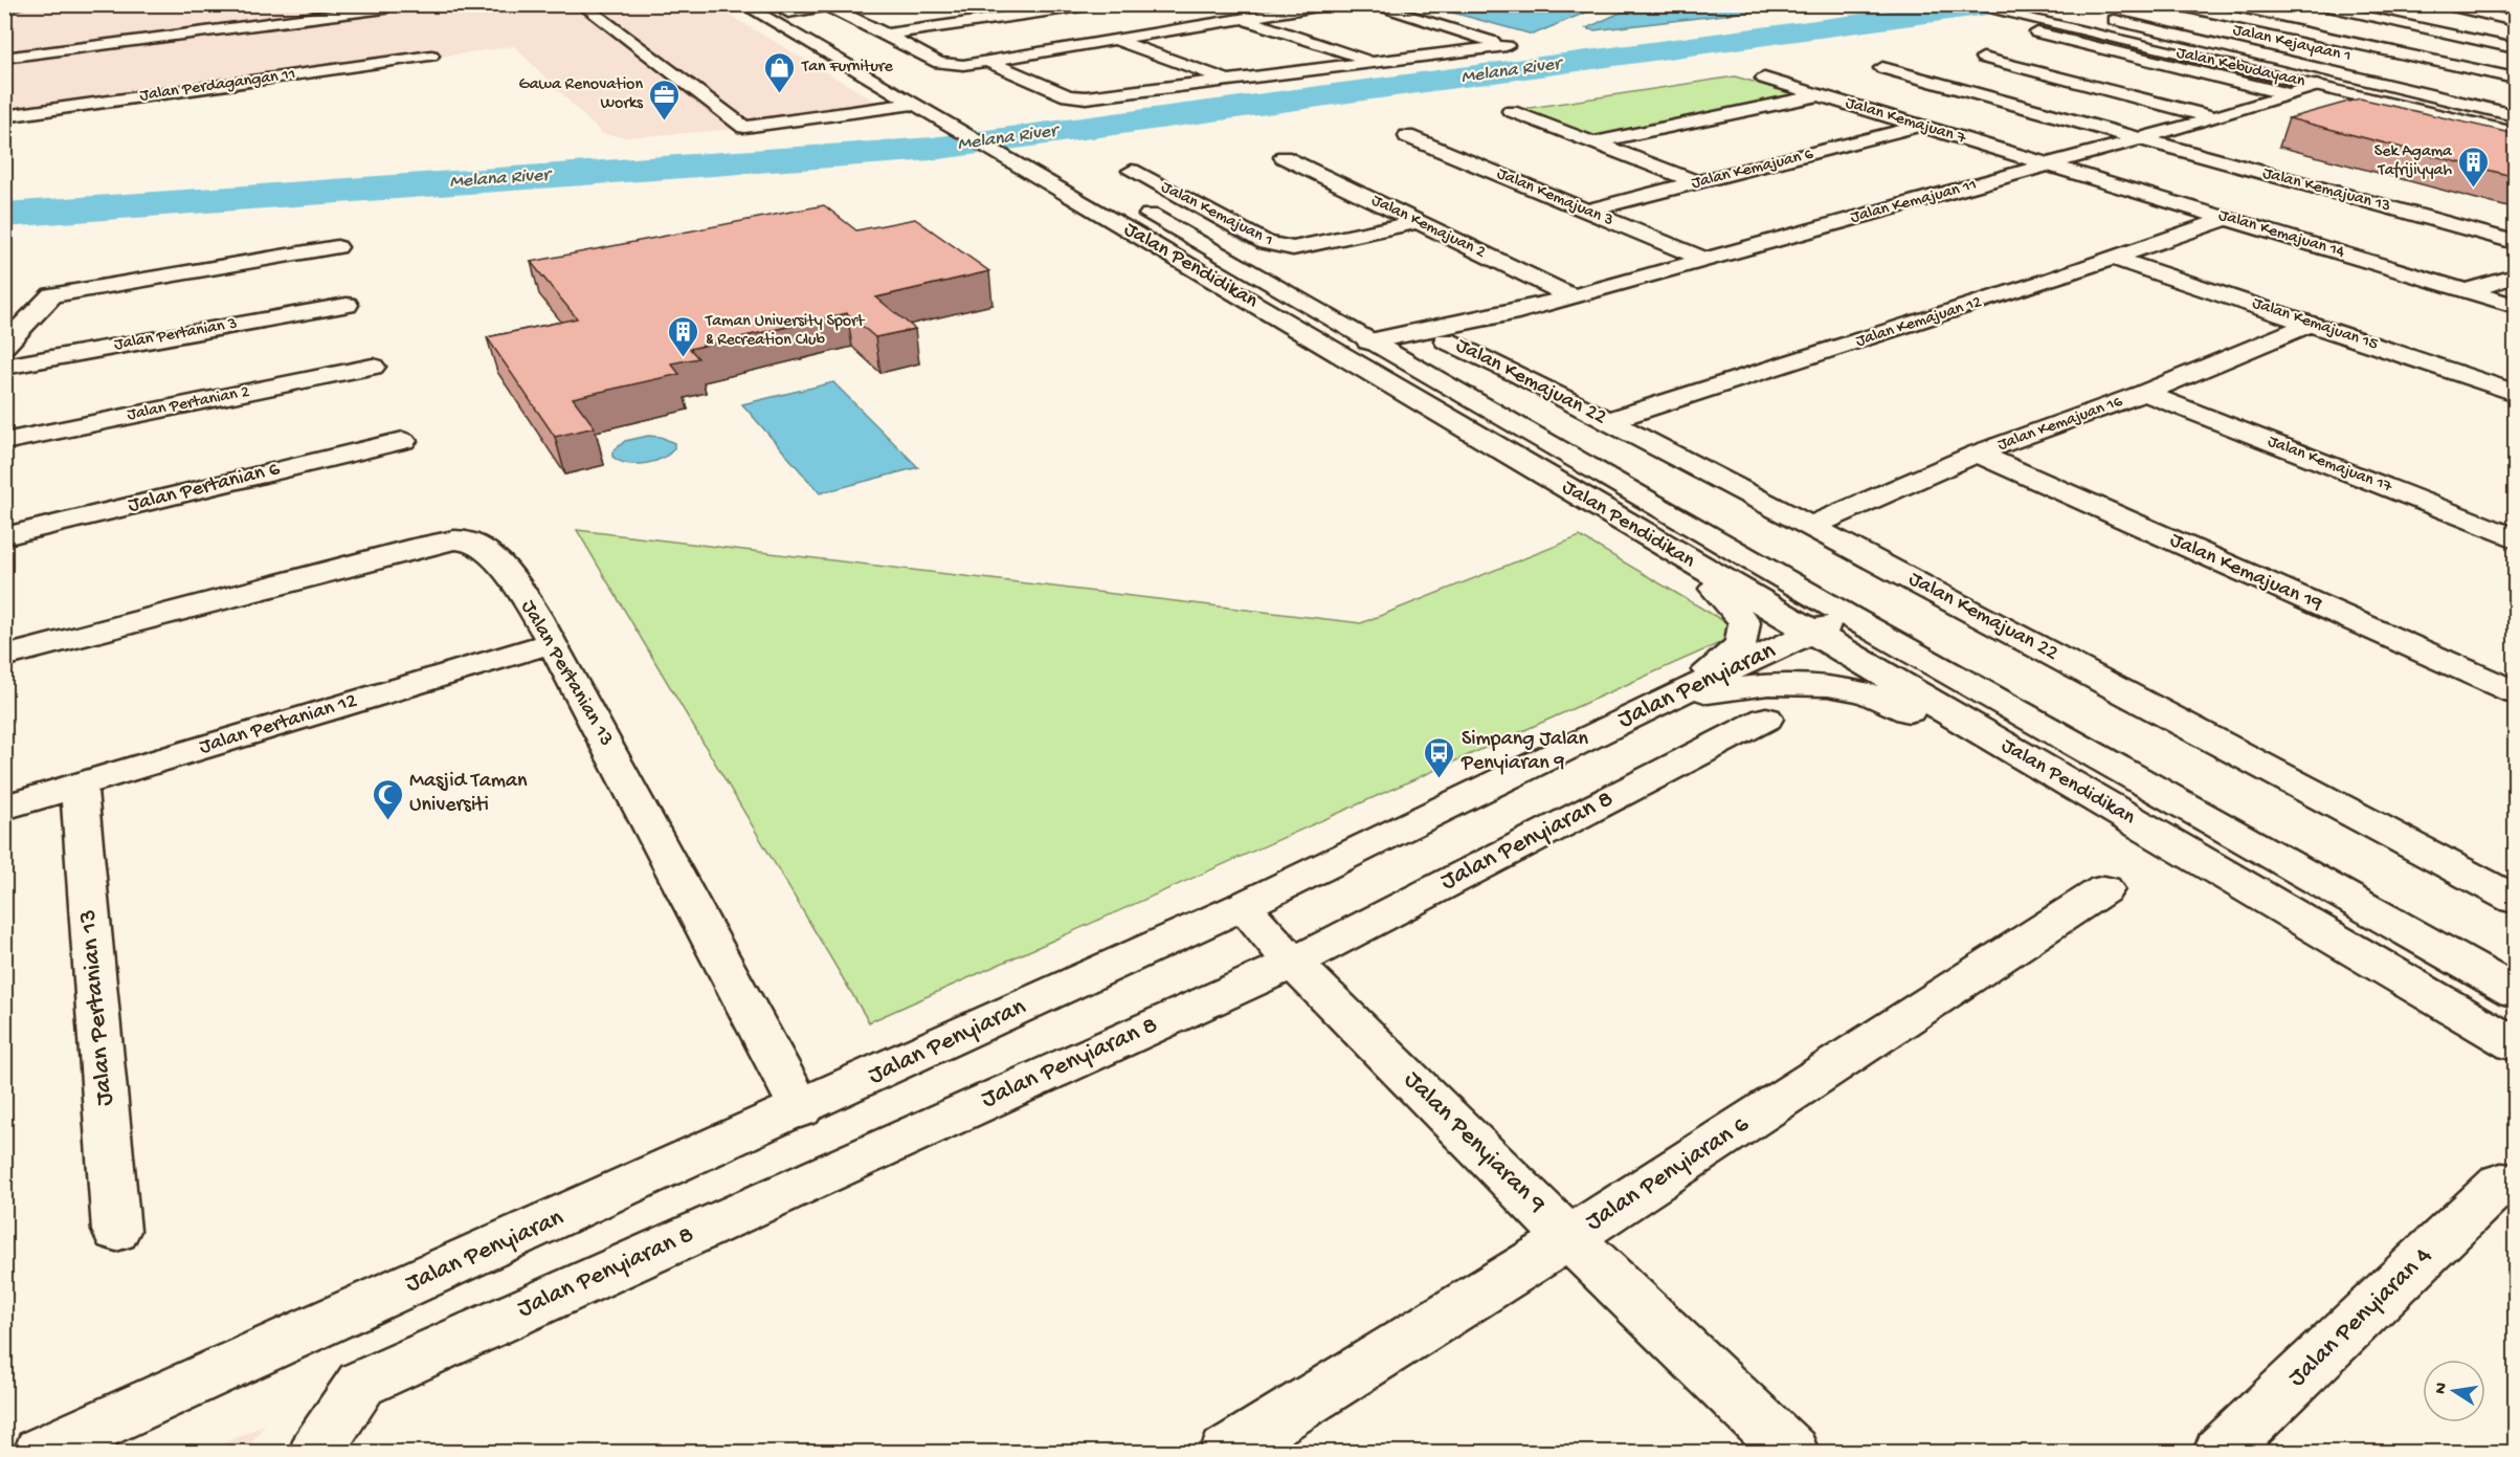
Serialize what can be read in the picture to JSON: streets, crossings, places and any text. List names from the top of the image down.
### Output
{
  "streets": {
    "street": [
      "Jalan Kejayaan 1",
      "Jalan Kebudayaan",
      "Jalan Perdagangan 11",
      "Jalan Kemajuan 7",
      "Jalan Kemajuan 6",
      "Jalan Kemajuan 13",
      "Jalan Kemajuan 3",
      "Jalan Kemajuan 11",
      "Jalan Kemajuan 1",
      "Jalan Kemajuan 2",
      "Jalan Kemajuan 14",
      "Jalan Pendidikan",
      "Jalan Kemajuan 12",
      "Jalan Kemajuan 15",
      "Jalan Pertanian 3",
      "Jalan Kemajuan 22",
      "Jalan Pertanian 2",
      "Jalan Kemajuan 16",
      "Jalan Kemajuan 17",
      "Jalan Pertanian 6",
      "Jalan Kemajuan 19",
      "Jalan Pertanian 13",
      "Jalan Penyiaran",
      "Jalan Pertanian 12",
      "Jalan Penyiaran 8",
      "Jalan Penyiaran 9",
      "Jalan Penyiaran 6",
      "Jalan Penyiaran 4"
    ]
  },
  "crossings": [
    ["Jalan Kebudayaan", "Jalan Kemajuan 11"],
    ["Jalan Kemajuan 7", "Jalan Kemajuan 6"],
    ["Jalan Kemajuan 7", "Jalan Kemajuan 11"],
    ["Jalan Kemajuan 7", "Jalan Kemajuan 14"],
    ["Jalan Kemajuan 6", "Jalan Kemajuan 3"],
    ["Jalan Kemajuan 13", "Jalan Kemajuan 11"],
    ["Jalan Kemajuan 3", "Jalan Kemajuan 11"],
    ["Jalan Kemajuan 11", "Jalan Kemajuan 2"],
    ["Jalan Kemajuan 11", "Jalan Kemajuan 14"],
    ["Jalan Kemajuan 11", "Jalan Pendidikan"],
    ["Jalan Kemajuan 11", "Jalan Kemajuan 22"],
    ["Jalan Kemajuan 1", "Jalan Kemajuan 2"],
    ["Jalan Kemajuan 14", "Jalan Kemajuan 12"],
    ["Jalan Pendidikan", "Jalan Penyiaran"],
    ["Jalan Kemajuan 12", "Jalan Kemajuan 15"],
    ["Jalan Kemajuan 12", "Jalan Kemajuan 22"],
    ["Jalan Kemajuan 15", "Jalan Kemajuan 16"],
    ["Jalan Kemajuan 22", "Jalan Kemajuan 16"],
    ["Jalan Kemajuan 16", "Jalan Kemajuan 17"],
    ["Jalan Kemajuan 16", "Jalan Kemajuan 19"],
    ["Jalan Pertanian 13", "Jalan Penyiaran"],
    ["Jalan Pertanian 13", "Jalan Pertanian 12"],
    ["Jalan Penyiaran", "Jalan Penyiaran 9"],
    ["Jalan Penyiaran 8", "Jalan Penyiaran 9"],
    ["Jalan Penyiaran 9", "Jalan Penyiaran 6"]
  ],
  "water": ["Melana River"],
  "places": {
    "shop": ["Tan Furniture"],
    "office": ["Gawa Renovation Works"],
    "building": ["Sek Agama Tafrijiyyah", "Taman University Sport & Recreation Club"],
    "bus stop": ["Simpang Jalan Penyiaran 9"],
    "mosque": ["Masjid Taman Universiti"]
  },
  "north": "left"
}
